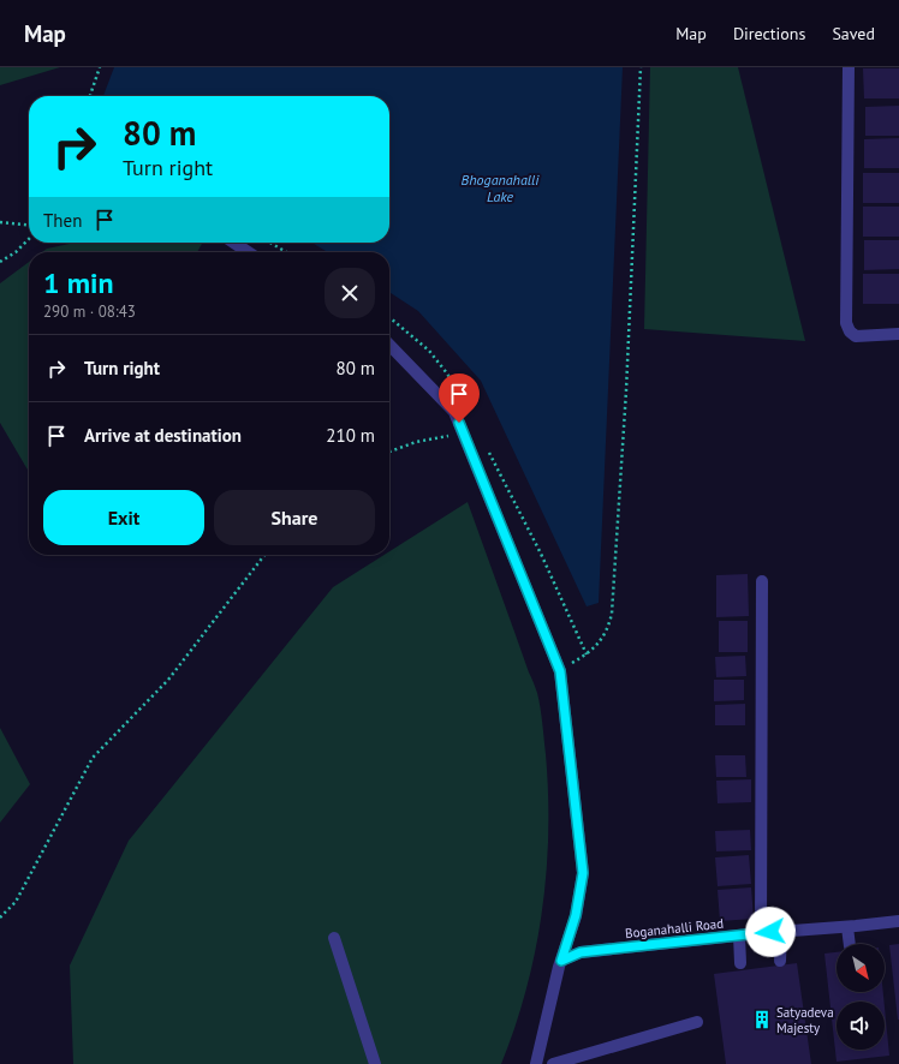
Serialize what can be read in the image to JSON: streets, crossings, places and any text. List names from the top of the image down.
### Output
{
  "streets": {
    "street": ["Boganahalli Road"]
  },
  "water": ["Bhoganahalli Lake"],
  "places": {
    "building": ["Satyadeva Majesty"]
  },
  "north": "bottom right",
  "page": {
    "header": "Map",
    "nav": ["Map", "Directions", "Saved"],
    "turn": ["80 m", "Turn right"],
    "then": "Then",
    "heading": ["1 min", "290 m · 08:43"],
    "list": [
      {
        "name": "Turn right",
        "value": "80 m"
      },
      {
        "name": "Arrive at destination",
        "value": "210 m"
      }
    ],
    "buttons": ["Exit", "Share"]
  }
}
